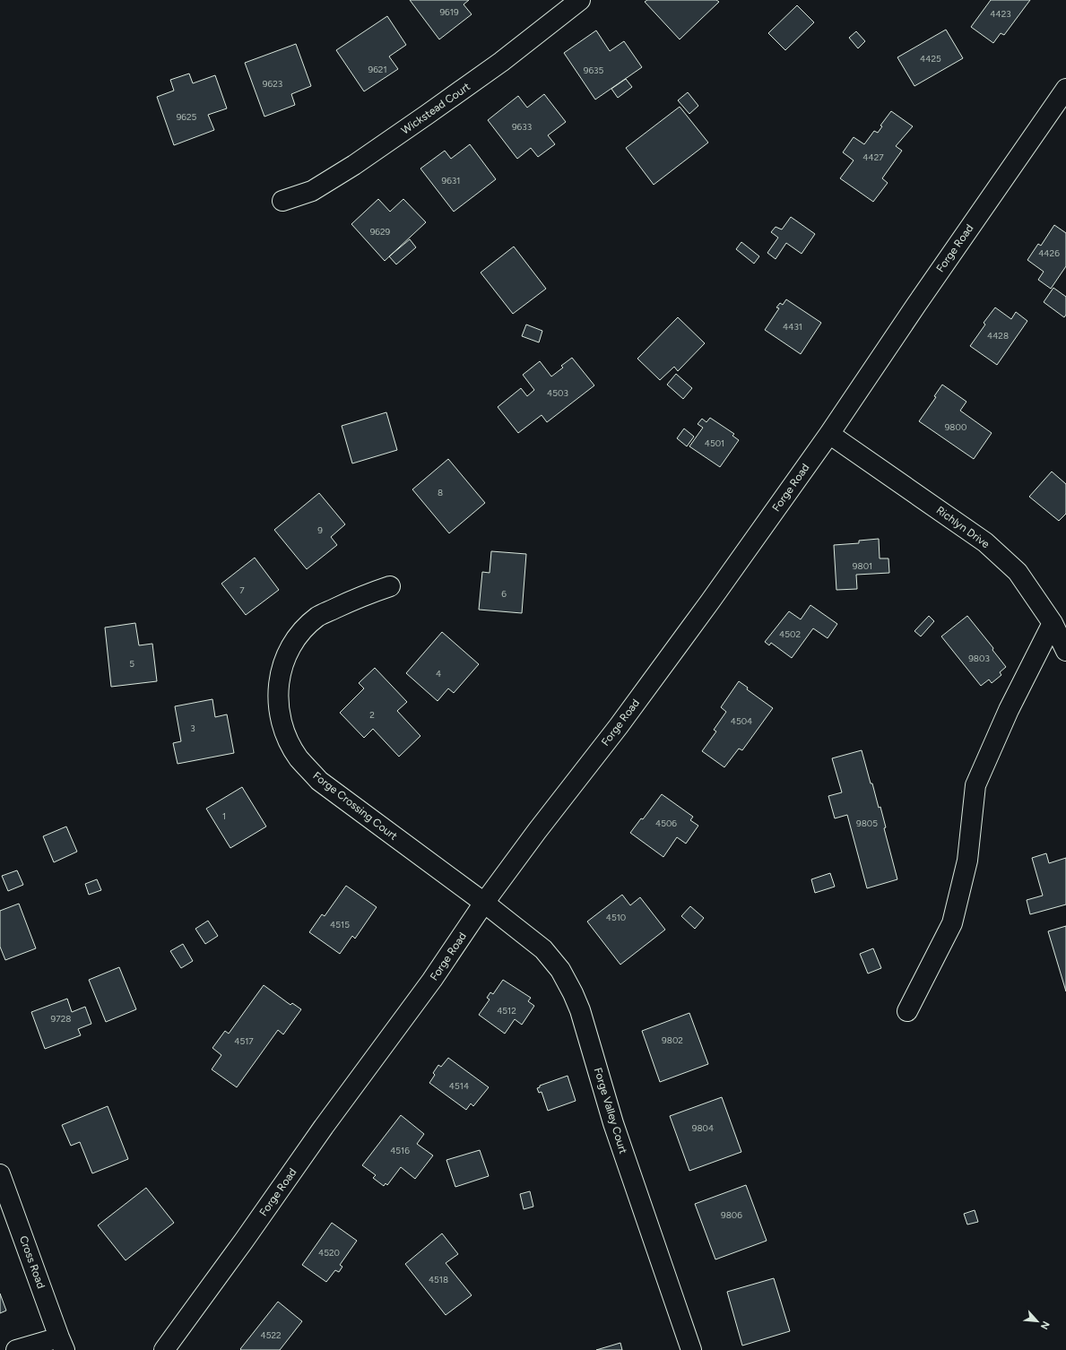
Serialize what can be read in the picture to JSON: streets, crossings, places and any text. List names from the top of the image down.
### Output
{
  "streets": {
    "street": [
      "Wickstead Court",
      "Forge Road",
      "Richlyn Drive",
      "Forge Crossing Court",
      "Forge Valley Court",
      "Cross Road"
    ]
  },
  "crossings": [
    ["Forge Road", "Richlyn Drive"],
    ["Forge Road", "Forge Crossing Court"],
    ["Forge Road", "Forge Valley Court"],
    ["Forge Crossing Court", "Forge Valley Court"]
  ],
  "house_numbers": [
    "9619",
    "4423",
    "4425",
    "9621",
    "9635",
    "9623",
    "9625",
    "9633",
    "4427",
    "9631",
    "9629",
    "4426",
    "4431",
    "4428",
    "4503",
    "9800",
    "4501",
    "8",
    "9",
    "9801",
    "7",
    "6",
    "4502",
    "9803",
    "5",
    "4",
    "2",
    "4504",
    "3",
    "1",
    "4506",
    "9805",
    "4510",
    "4515",
    "4512",
    "9728",
    "9802",
    "4517",
    "4514",
    "9804",
    "4516",
    "9806",
    "4520",
    "4518",
    "4522"
  ],
  "north": "bottom right"
}
